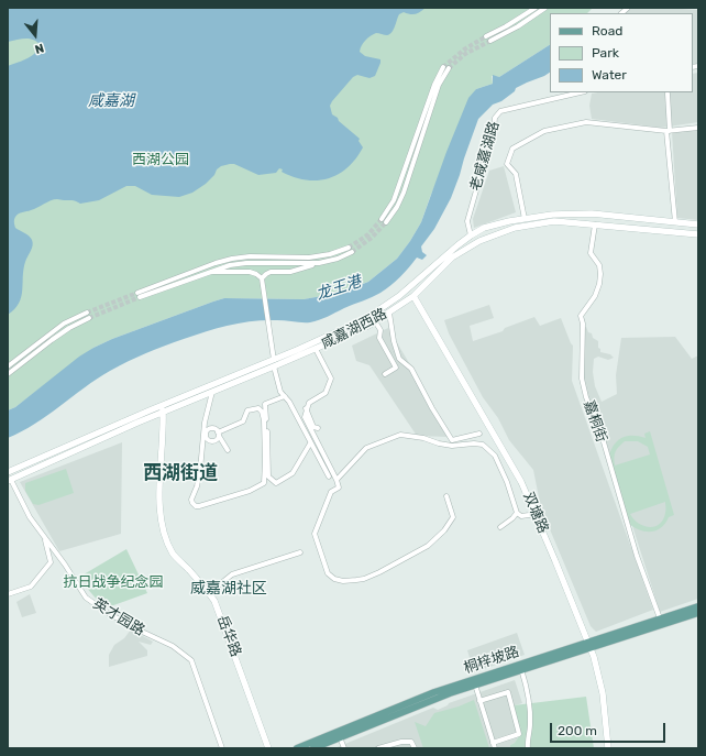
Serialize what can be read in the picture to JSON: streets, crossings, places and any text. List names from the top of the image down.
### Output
{
  "streets": {
    "main road": [
      "咸嘉湖西路",
      "双塘路",
      "岳华路",
      "桐梓坡路"
    ],
    "street": ["老咸嘉湖路", "嘉桐街", "英才园路"]
  },
  "crossings": [
    ["老咸嘉湖路", "咸嘉湖西路"],
    ["咸嘉湖西路", "嘉桐街"],
    ["咸嘉湖西路", "双塘路"],
    ["咸嘉湖西路", "英才园路"],
    ["咸嘉湖西路", "岳华路"],
    ["嘉桐街", "桐梓坡路"],
    ["双塘路", "桐梓坡路"]
  ],
  "districts": ["西湖街道", "威嘉湖社区"],
  "water": ["咸嘉湖", "龙王港"],
  "parks": ["西湖公园", "抗日战争纪念园"],
  "legend": ["Road", "Park", "Water"],
  "scale_bar": "200 m",
  "north": "bottom"
}
